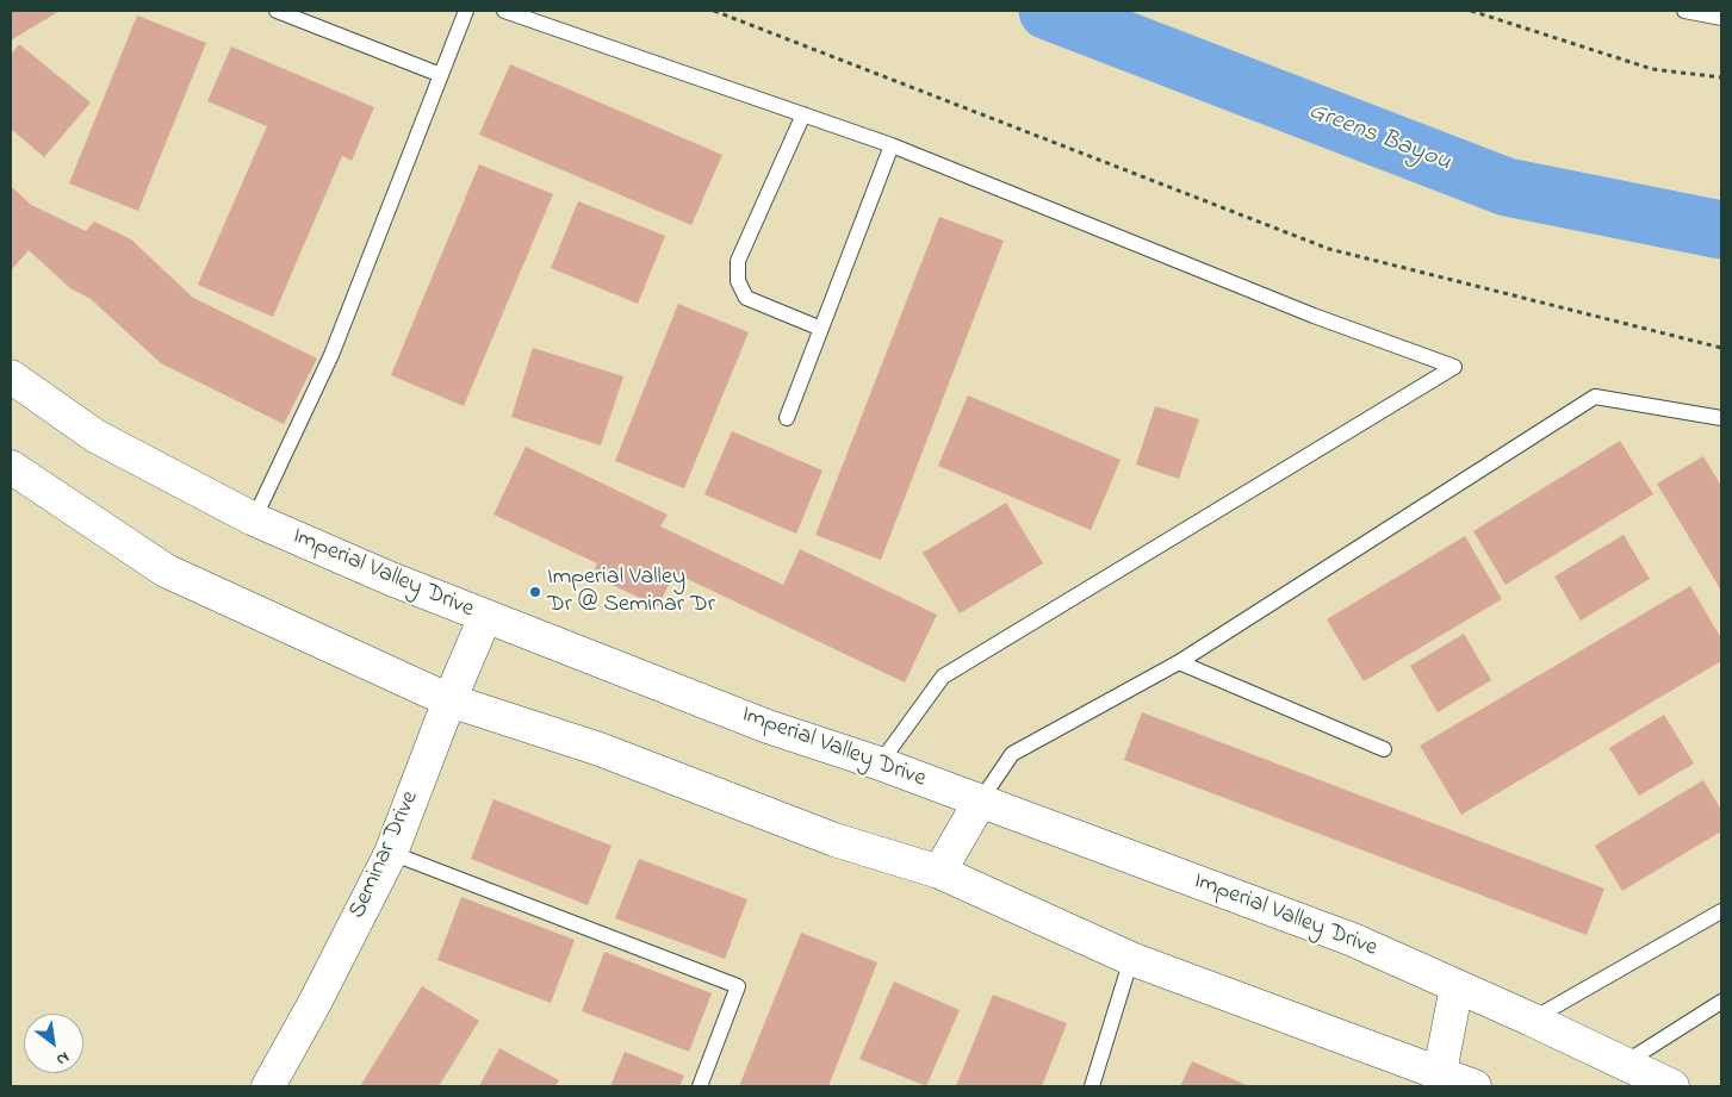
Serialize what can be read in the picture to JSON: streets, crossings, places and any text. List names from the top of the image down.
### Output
{
  "streets": {
    "main road": ["Imperial Valley Drive", "Seminar Drive"]
  },
  "crossings": [
    ["Imperial Valley Drive", "Seminar Drive"]
  ],
  "water": ["Greens Bayou"],
  "places": ["Imperial Valley Dr @ Seminar Dr"],
  "north": "bottom right"
}
